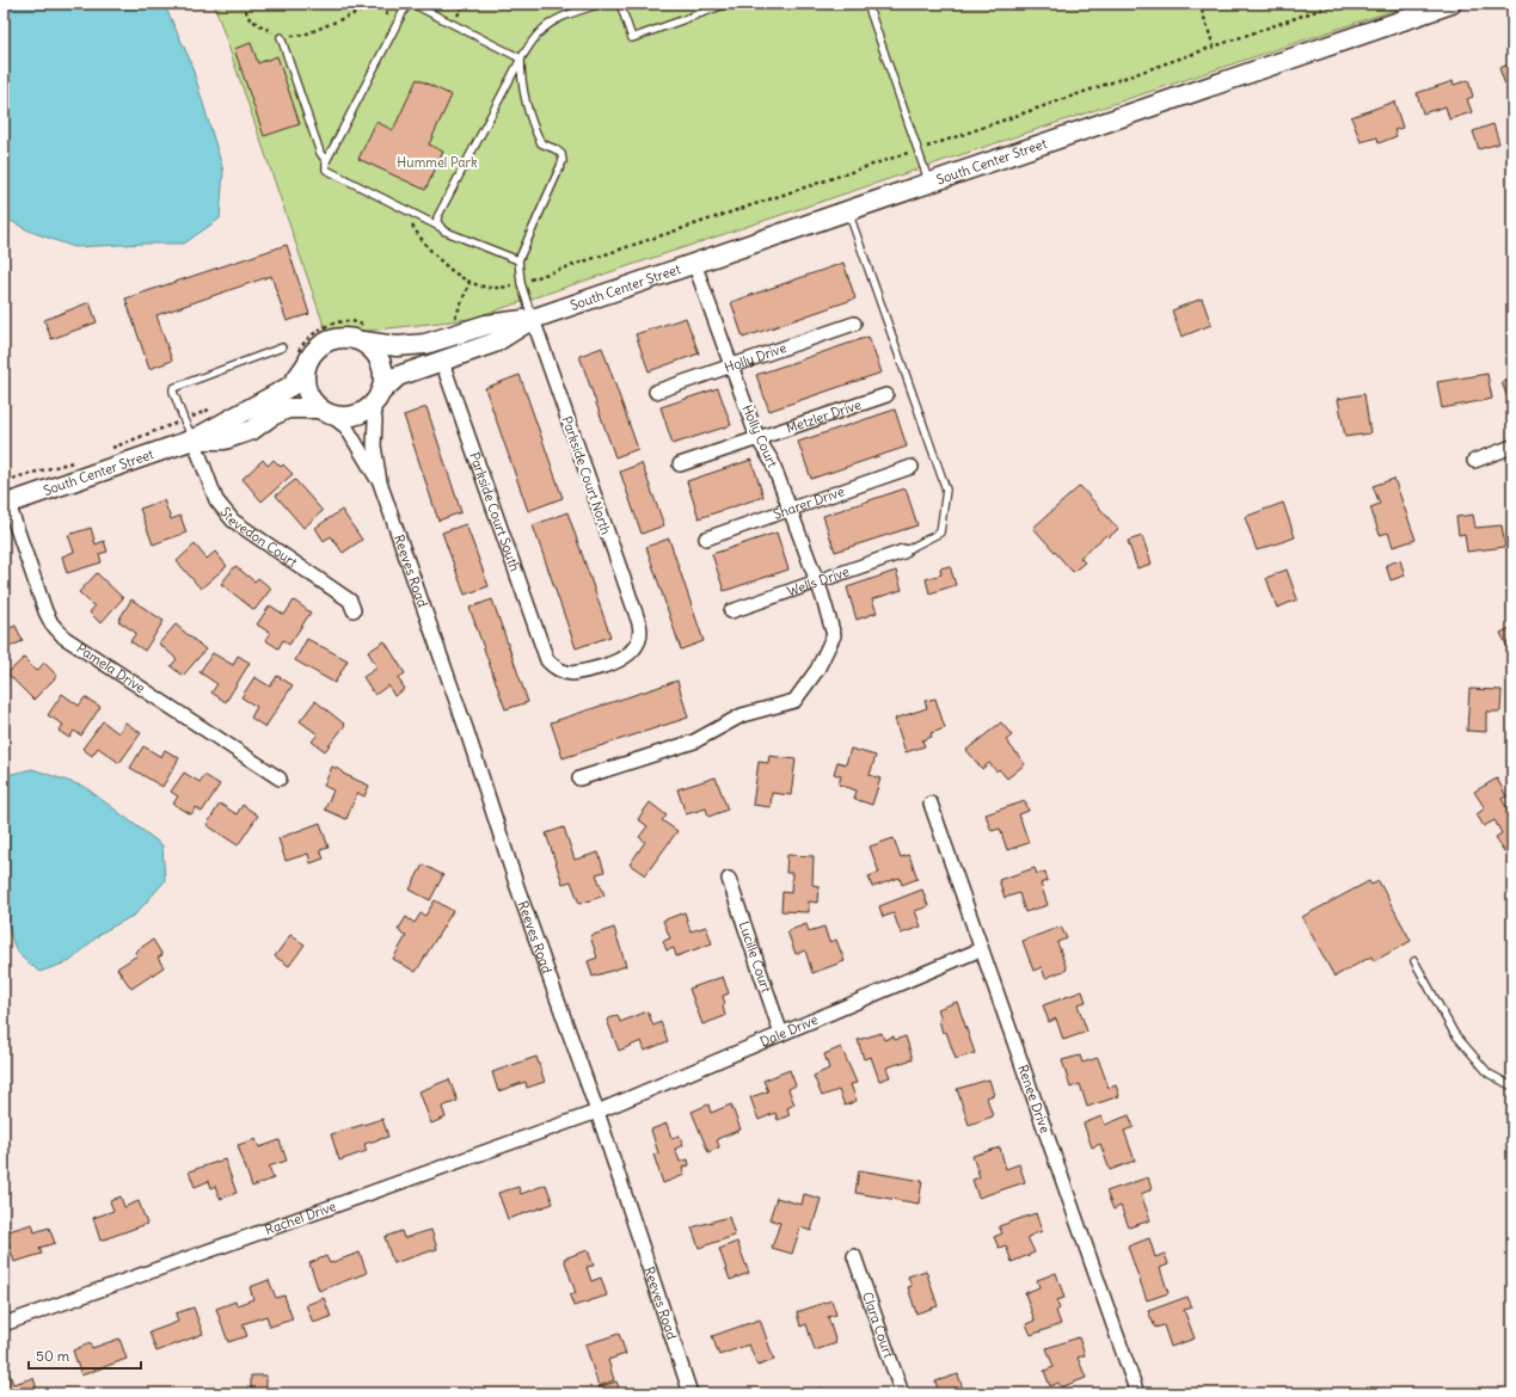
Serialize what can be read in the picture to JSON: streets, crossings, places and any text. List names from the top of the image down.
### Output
{
  "streets": {
    "main road": ["South Center Street"],
    "street": [
      "Holly Drive",
      "Metzler Drive",
      "Holly Court",
      "Parkside Court North",
      "Sharer Drive",
      "Parkside Court South",
      "Stevedon Court",
      "Reeves Road",
      "Wells Drive",
      "Pamela Drive",
      "Lucille Court",
      "Dale Drive",
      "Renee Drive",
      "Rachel Drive",
      "Clara Court"
    ]
  },
  "crossings": [
    ["South Center Street", "Holly Court"],
    ["South Center Street", "Parkside Court North"],
    ["South Center Street", "Parkside Court South"],
    ["South Center Street", "Stevedon Court"],
    ["South Center Street", "Reeves Road"],
    ["South Center Street", "Pamela Drive"],
    ["Holly Drive", "Holly Court"],
    ["Metzler Drive", "Holly Court"],
    ["Holly Court", "Sharer Drive"],
    ["Holly Court", "Wells Drive"],
    ["Parkside Court North", "Parkside Court South"],
    ["Reeves Road", "Dale Drive"],
    ["Reeves Road", "Rachel Drive"],
    ["Lucille Court", "Dale Drive"],
    ["Dale Drive", "Renee Drive"],
    ["Dale Drive", "Rachel Drive"]
  ],
  "parks": ["Hummel Park"],
  "scale_bar": "50 m"
}
